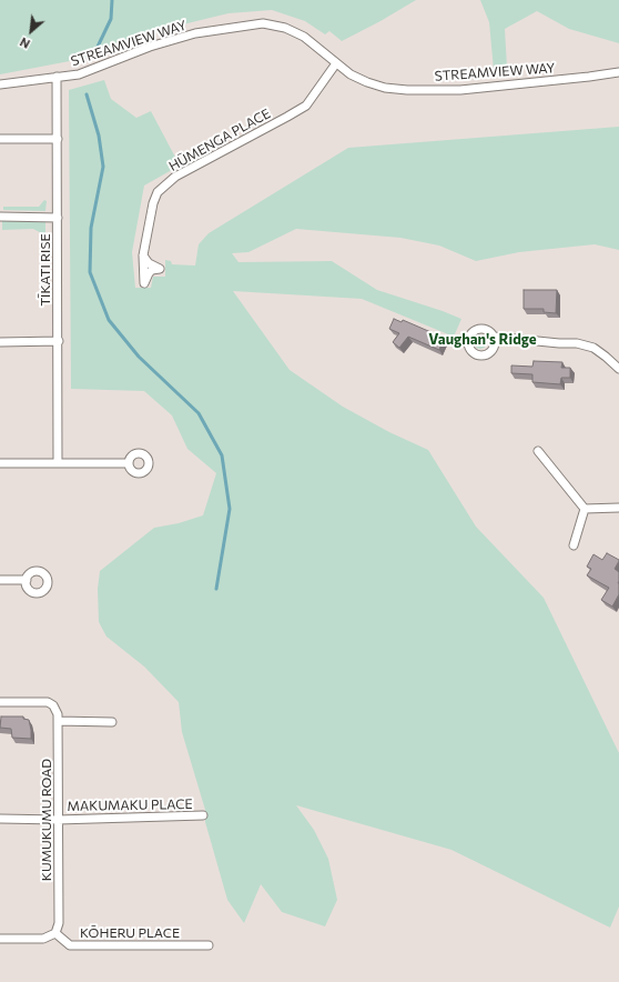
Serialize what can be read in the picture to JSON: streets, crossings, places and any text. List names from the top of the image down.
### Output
{
  "streets": {
    "street": [
      "STREAMVIEW WAY",
      "HŪMENGA PLACE",
      "TĪKATI RISE",
      "MAKUMAKU PLACE",
      "KUMUKUMU ROAD",
      "KŌHERU PLACE"
    ]
  },
  "crossings": [
    ["STREAMVIEW WAY", "HŪMENGA PLACE"],
    ["STREAMVIEW WAY", "TĪKATI RISE"],
    ["MAKUMAKU PLACE", "KUMUKUMU ROAD"],
    ["KUMUKUMU ROAD", "KŌHERU PLACE"]
  ],
  "districts": ["Vaughan's Ridge"],
  "north": "bottom left"
}
